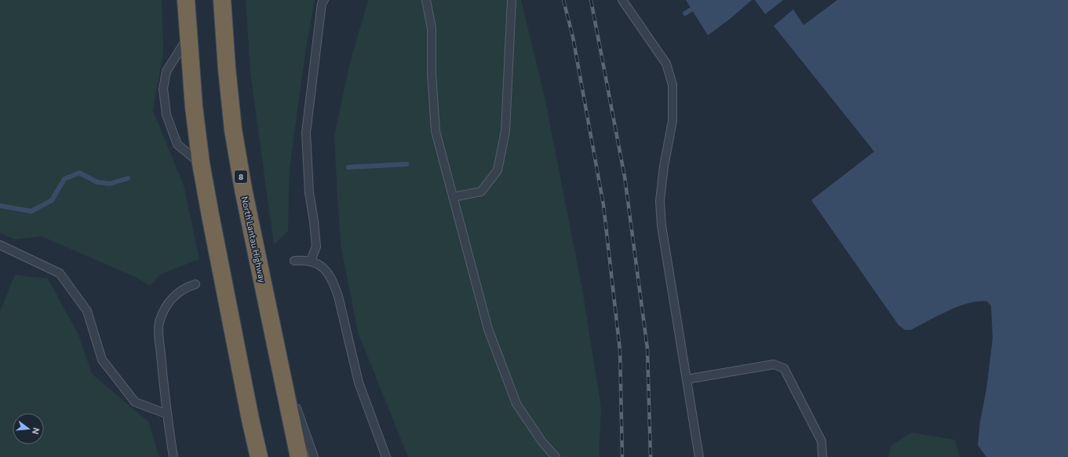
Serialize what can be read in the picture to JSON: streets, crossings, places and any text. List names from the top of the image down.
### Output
{
  "streets": {
    "highway": ["8", "North Lantau Highway"]
  },
  "north": "right"
}
